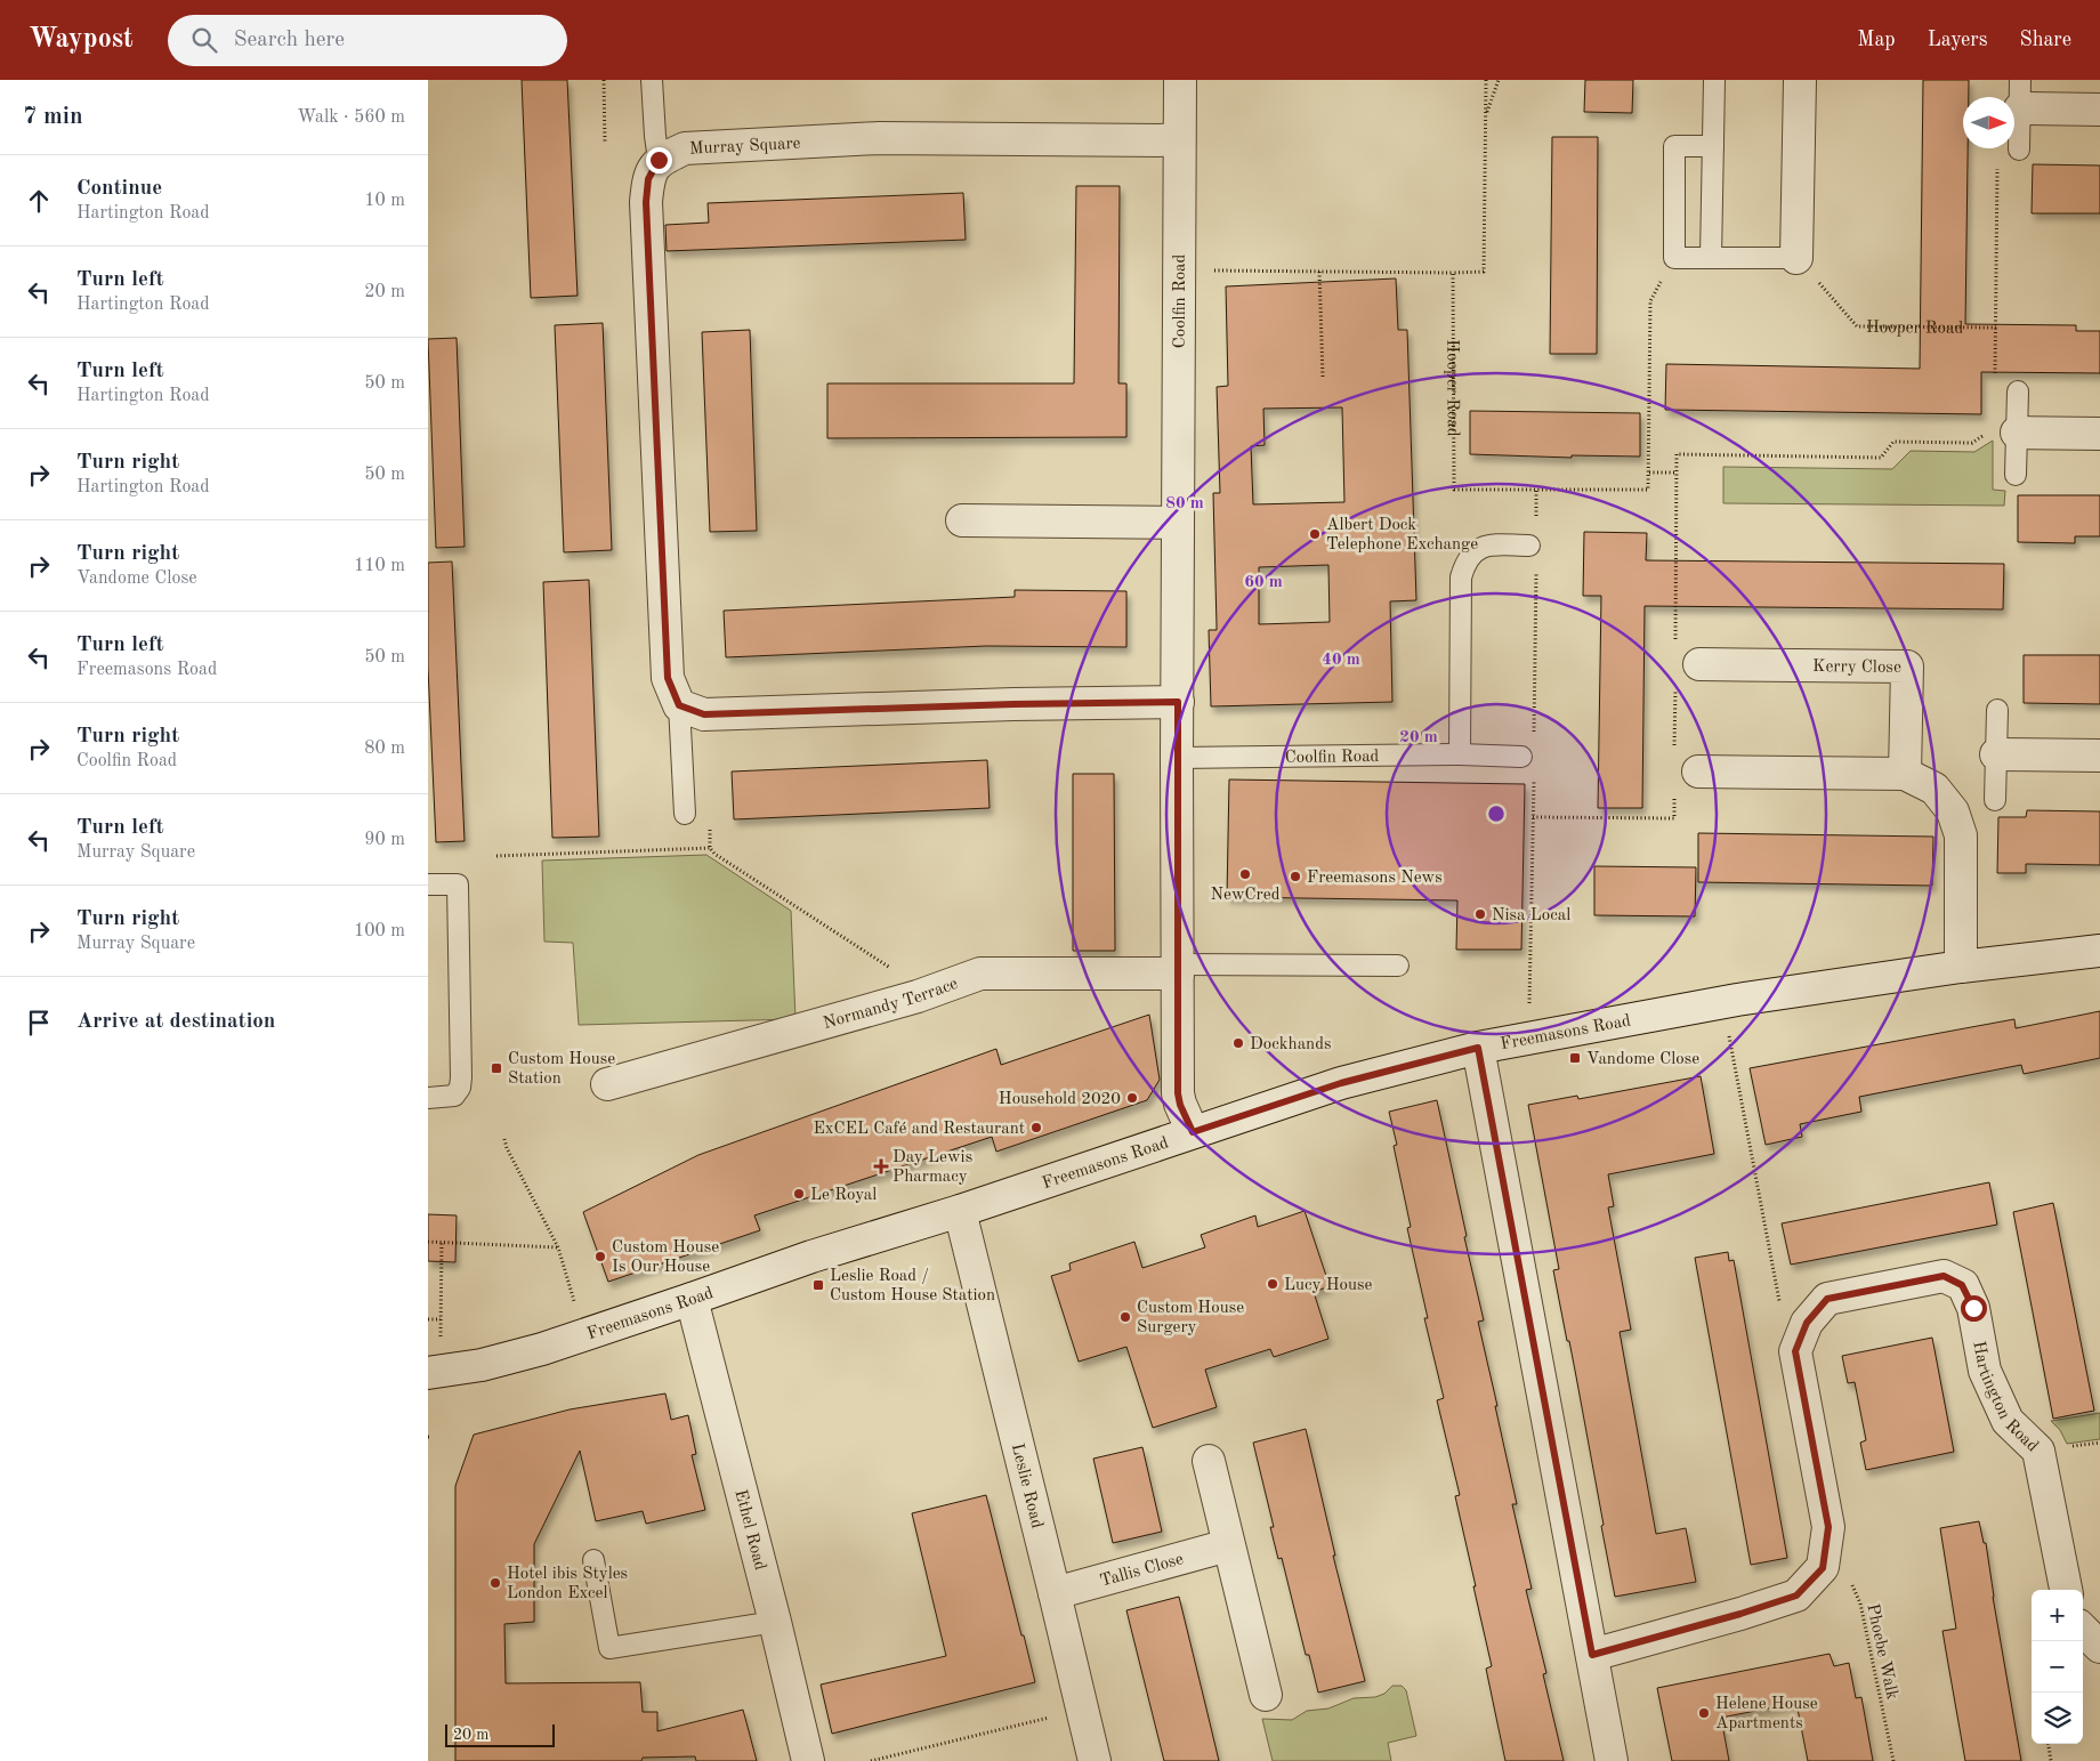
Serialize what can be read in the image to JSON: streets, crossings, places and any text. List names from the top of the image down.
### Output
{
  "streets": {
    "street": [
      "Murray Square",
      "Coolfin Road",
      "Kerry Close",
      "Normandy Terrace",
      "Freemasons Road",
      "Hartington Road",
      "Leslie Road",
      "Ethel Road",
      "Tallis Close"
    ],
    "path": ["Hooper Road", "Phoebe Walk"]
  },
  "crossings": [
    ["Murray Square", "Coolfin Road"],
    ["Coolfin Road", "Normandy Terrace"],
    ["Coolfin Road", "Freemasons Road"],
    ["Freemasons Road", "Leslie Road"],
    ["Freemasons Road", "Ethel Road"],
    ["Hartington Road", "Phoebe Walk"],
    ["Leslie Road", "Tallis Close"]
  ],
  "places": {
    "other": [
      "Albert Dock Telephone Exchange",
      "NewCred",
      "Freemasons News",
      "Nisa Local",
      "Dockhands",
      "Household 2020",
      "ExCEL Café and Restaurant",
      "Le Royal",
      "Custom House Is Our House",
      "Lucy House",
      "Custom House Surgery",
      "Hotel ibis Styles London Excel",
      "Helene House Apartments"
    ],
    "transit": ["Vandome Close", "Custom House Station", "Leslie Road / Custom House Station"],
    "health": ["Day Lewis Pharmacy"]
  },
  "scale_bar": "20 m",
  "north": "right",
  "page": {
    "header": "Waypost",
    "search": "Search here",
    "nav": ["Map", "Layers", "Share"],
    "heading": ["7 min", "Walk · 560 m"],
    "list": [
      ["Continue", "Hartington Road", "10 m"],
      ["Turn left", "Hartington Road", "20 m"],
      ["Turn left", "Hartington Road", "50 m"],
      ["Turn right", "Hartington Road", "50 m"],
      ["Turn right", "Vandome Close", "110 m"],
      ["Turn left", "Freemasons Road", "50 m"],
      ["Turn right", "Coolfin Road", "80 m"],
      ["Turn left", "Murray Square", "90 m"],
      ["Turn right", "Murray Square", "100 m"],
      "Arrive at destination"
    ],
    "map_buttons": ["+", "−"],
    "scale": "20 m"
  },
  "rings": [
    "80 m",
    "60 m",
    "40 m",
    "20 m"
  ]
}
